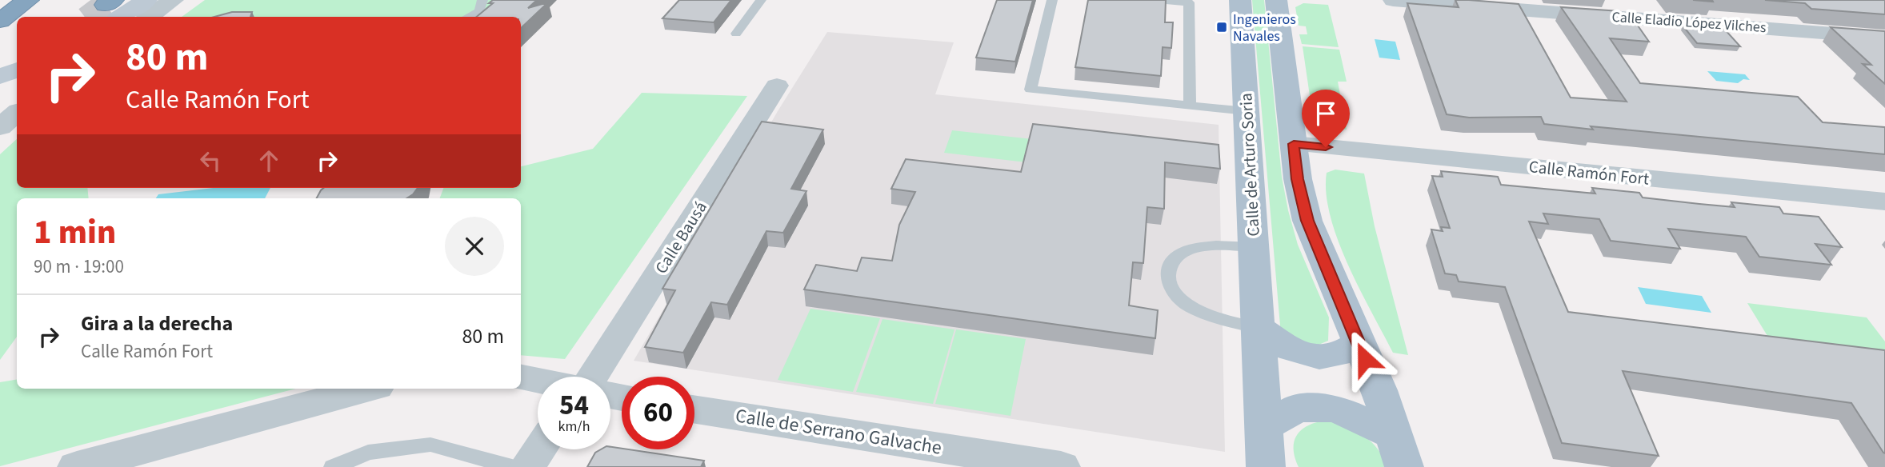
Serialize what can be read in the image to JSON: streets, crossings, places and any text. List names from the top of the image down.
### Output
{
  "streets": {
    "main road": ["Calle de Arturo Soria"],
    "street": [
      "Calle Eladio López Vilches",
      "Calle Ramón Fort",
      "Calle Bausá",
      "Calle de Serrano Galvache"
    ]
  },
  "places": {
    "transit": ["Ingenieros Navales"]
  },
  "page": {
    "turn": ["80 m", "Calle Ramón Fort"],
    "heading": ["1 min", "90 m · 19:00"],
    "list": [
      {
        "name": "Gira a la derecha",
        "note": "Calle Ramón Fort",
        "value": "80 m"
      }
    ],
    "speed": "54 km/h",
    "limit": "60"
  }
}
